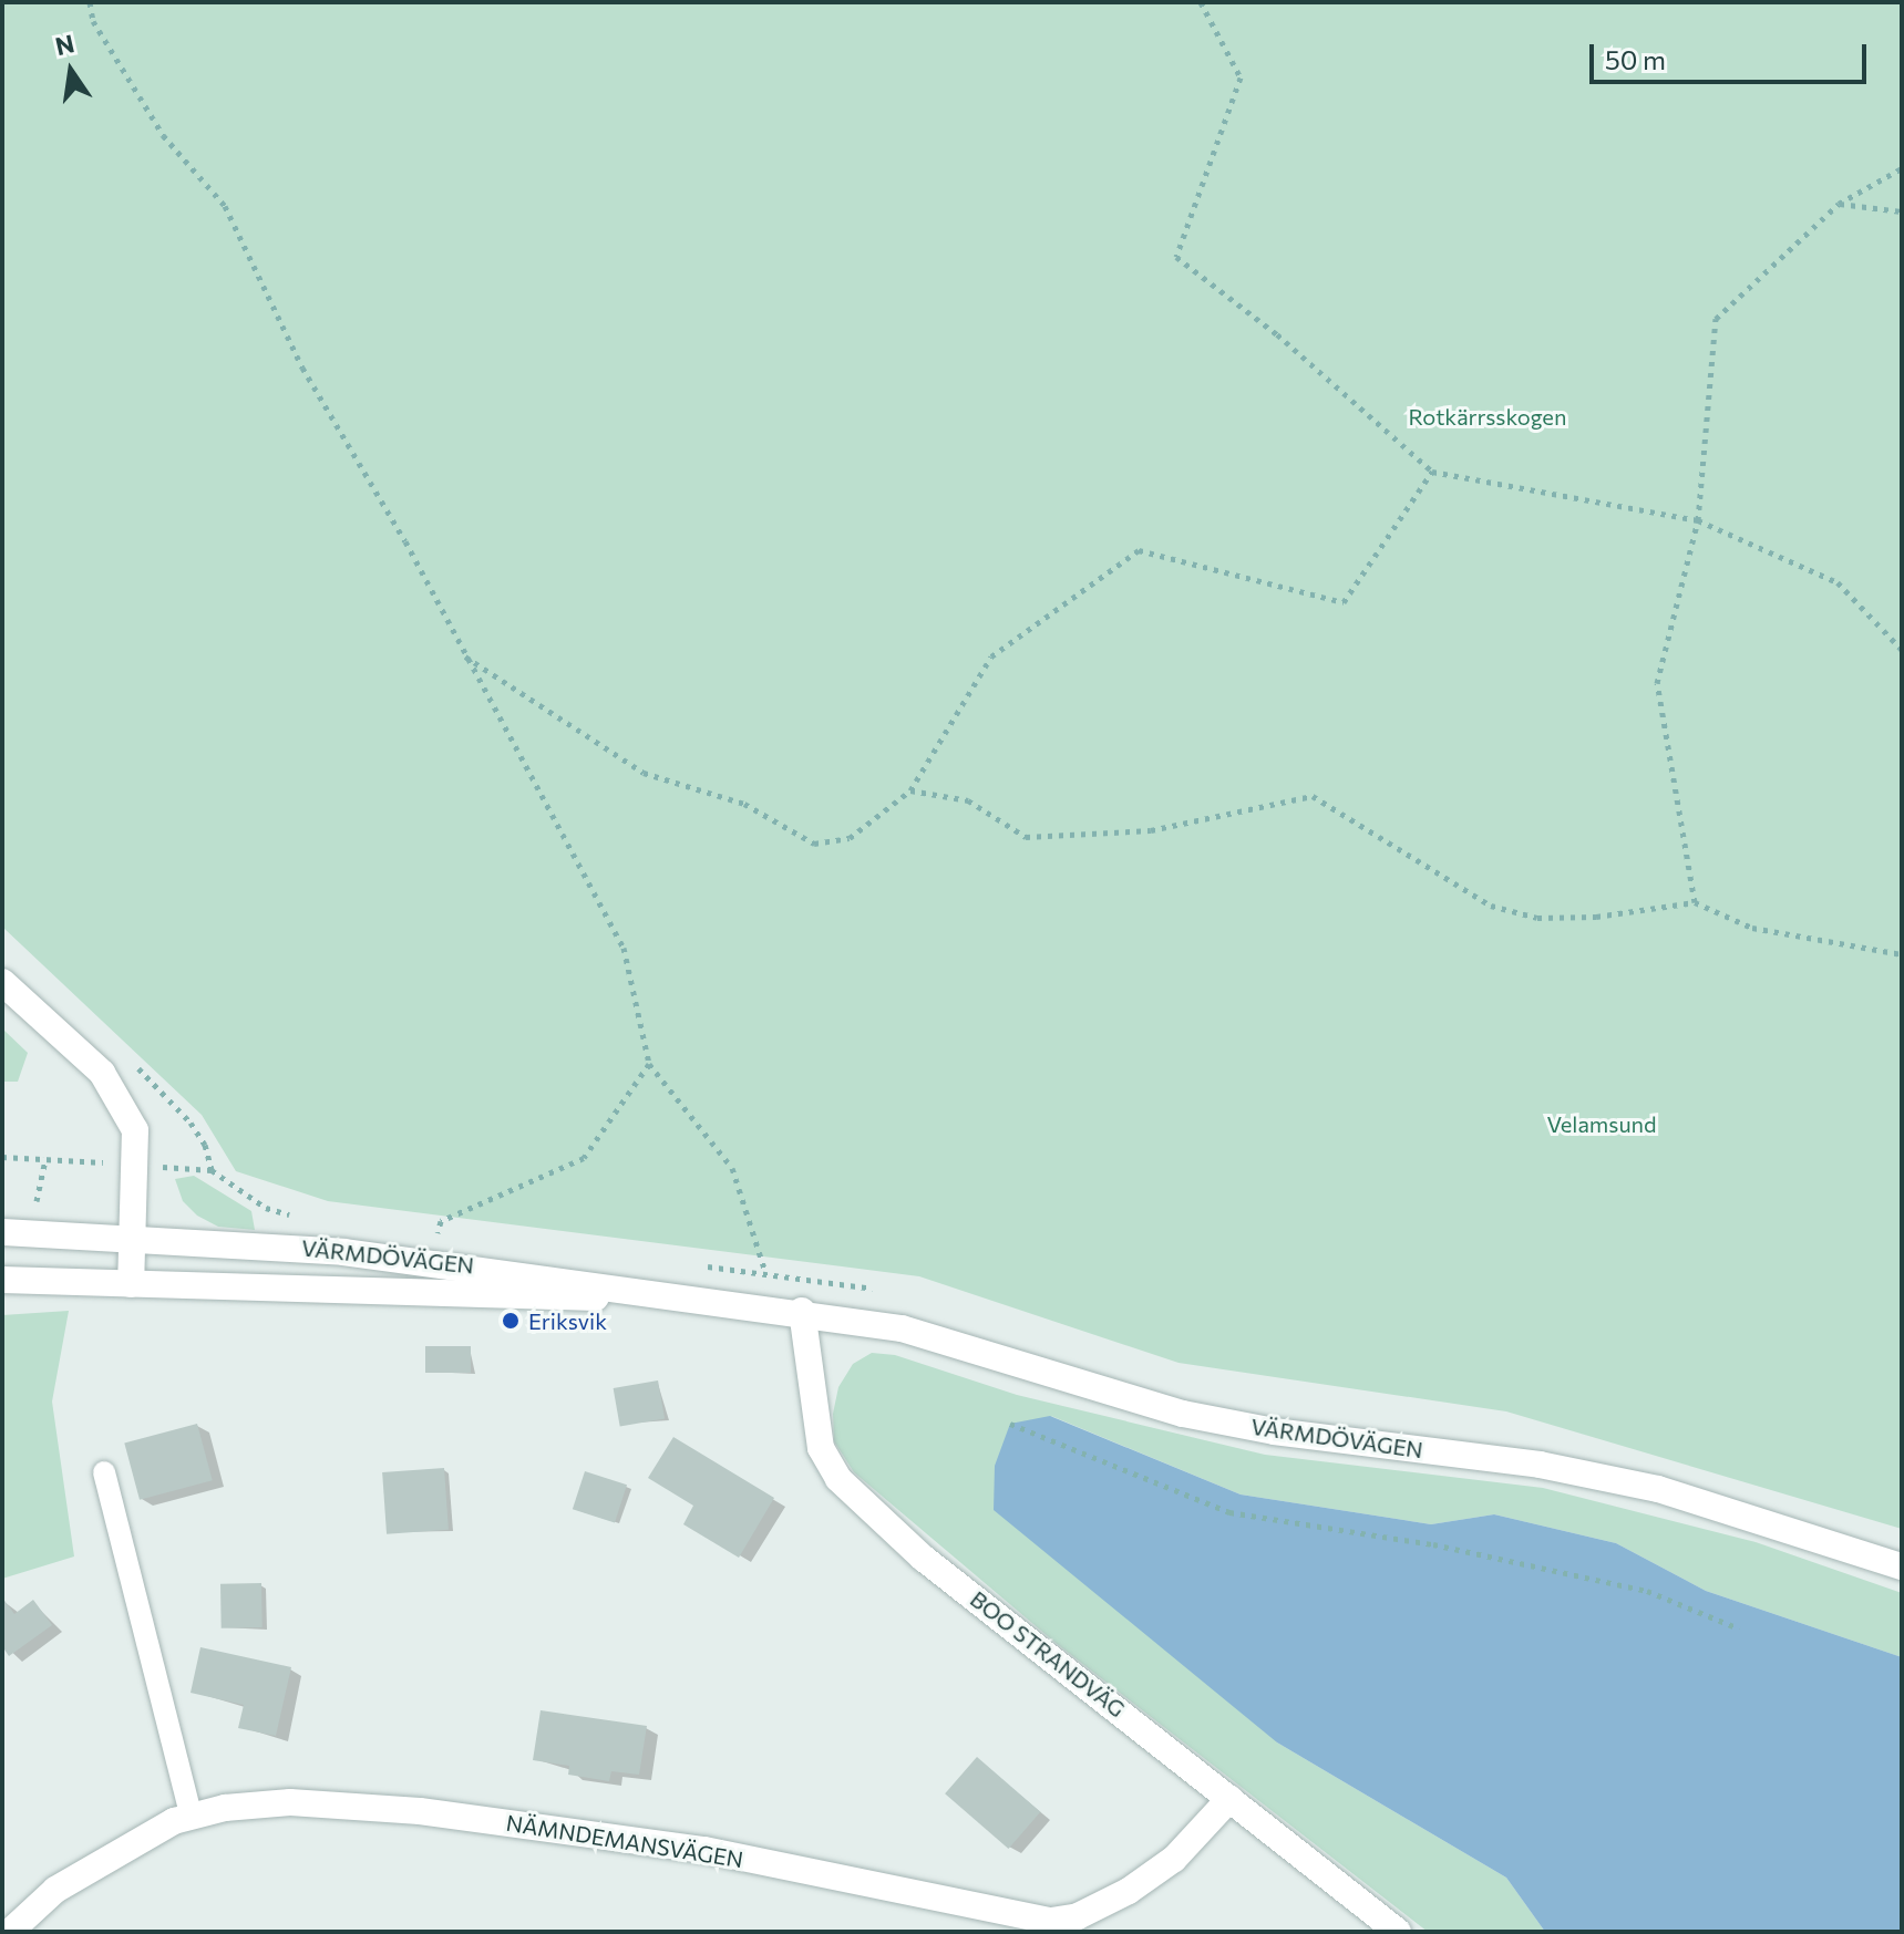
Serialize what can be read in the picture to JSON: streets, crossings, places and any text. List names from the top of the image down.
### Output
{
  "streets": {
    "main road": ["VÄRMDÖVÄGEN", "BOO STRANDVÄG", "NÄMNDEMANSVÄGEN"]
  },
  "crossings": [
    ["VÄRMDÖVÄGEN", "BOO STRANDVÄG"],
    ["BOO STRANDVÄG", "NÄMNDEMANSVÄGEN"]
  ],
  "parks": ["Rotkärrsskogen", "Velamsund"],
  "places": ["Eriksvik"],
  "scale_bar": "50 m",
  "north": "top"
}
